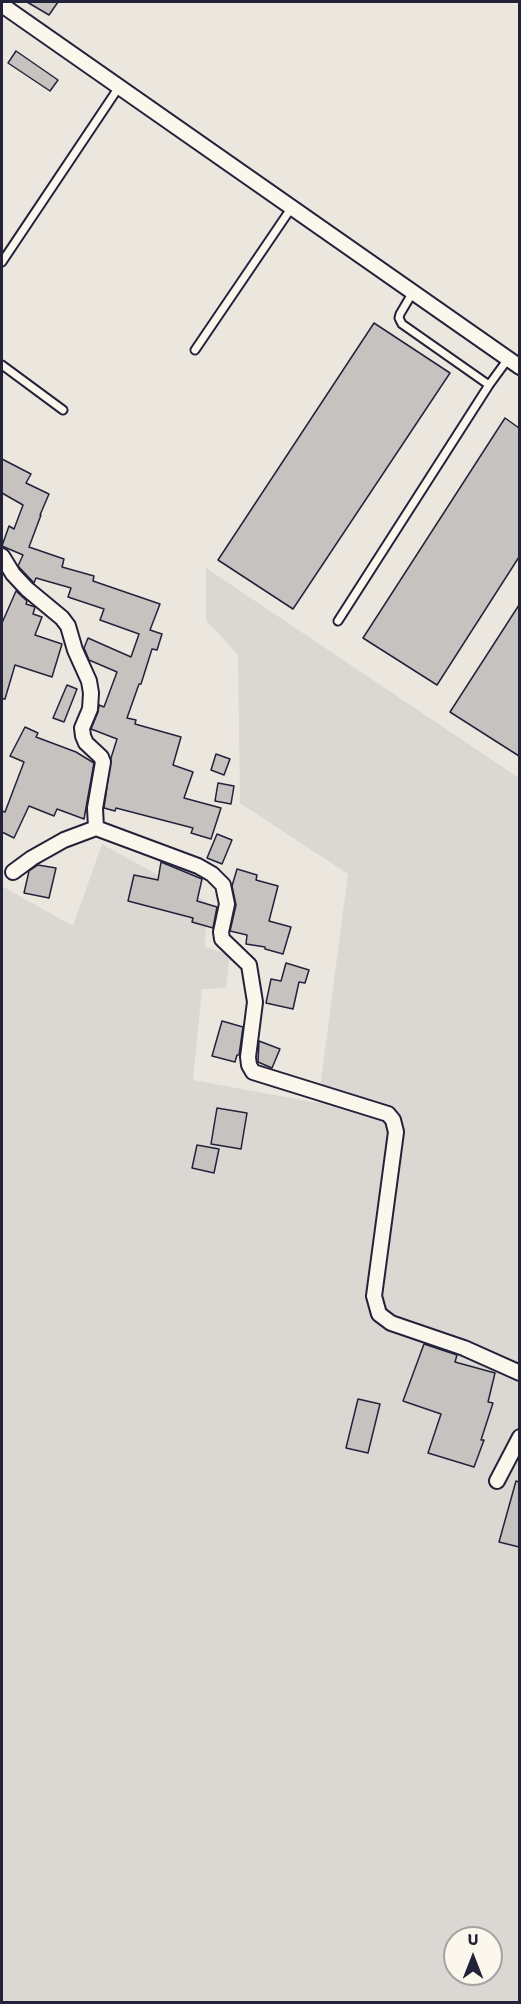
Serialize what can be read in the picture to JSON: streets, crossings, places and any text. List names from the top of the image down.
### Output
{
  "north": "top"
}
